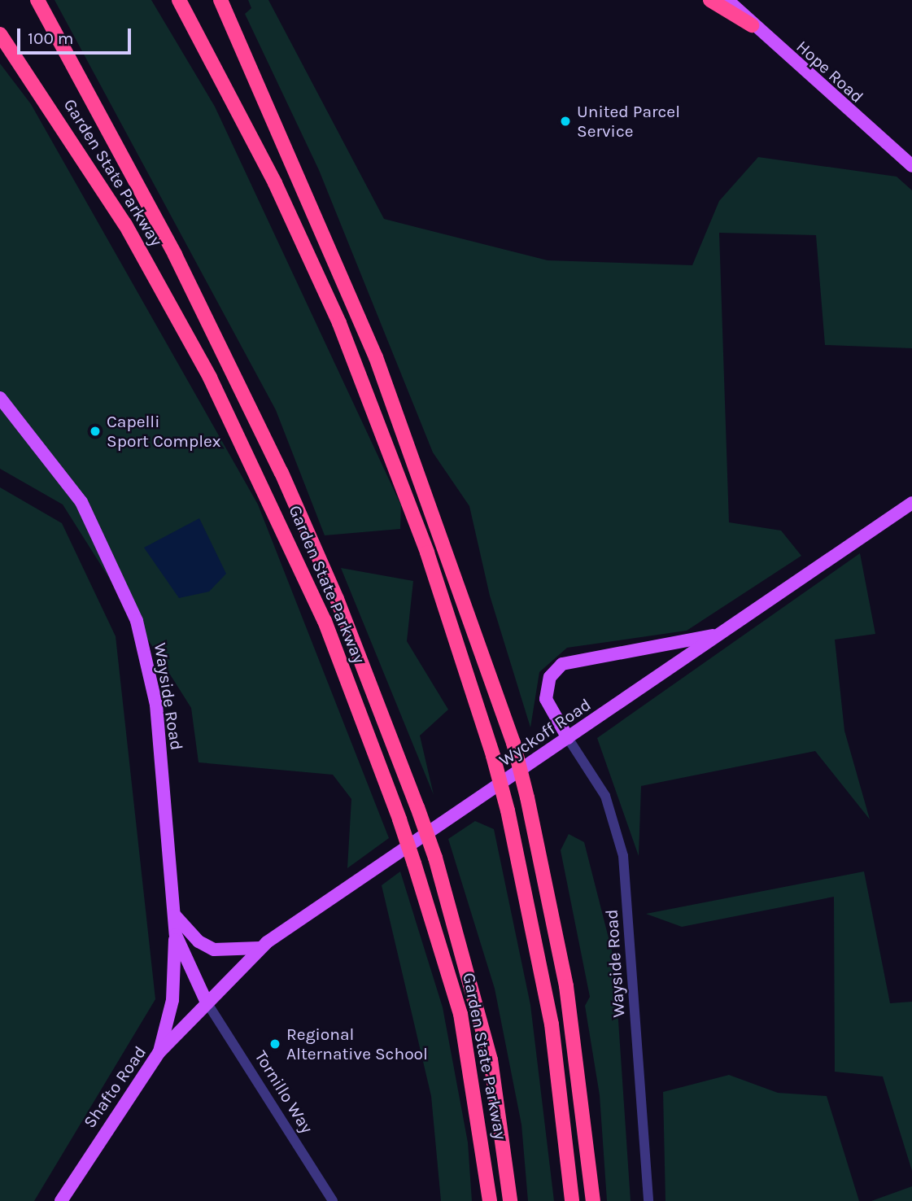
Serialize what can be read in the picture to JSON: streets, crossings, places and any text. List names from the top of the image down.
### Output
{
  "streets": {
    "highway": ["Garden State Parkway"],
    "main road": [
      "Hope Road",
      "Wayside Road",
      "Wyckoff Road",
      "Shafto Road"
    ],
    "street": ["Tornillo Way"]
  },
  "crossings": [
    ["Wayside Road", "Wyckoff Road"],
    ["Wayside Road", "Shafto Road"],
    ["Wayside Road", "Tornillo Way"],
    ["Wyckoff Road", "Shafto Road"],
    ["Wyckoff Road", "Tornillo Way"],
    ["Shafto Road", "Tornillo Way"]
  ],
  "places": ["United Parcel Service", "Capelli Sport Complex", "Regional Alternative School"],
  "scale_bar": "100 m"
}
